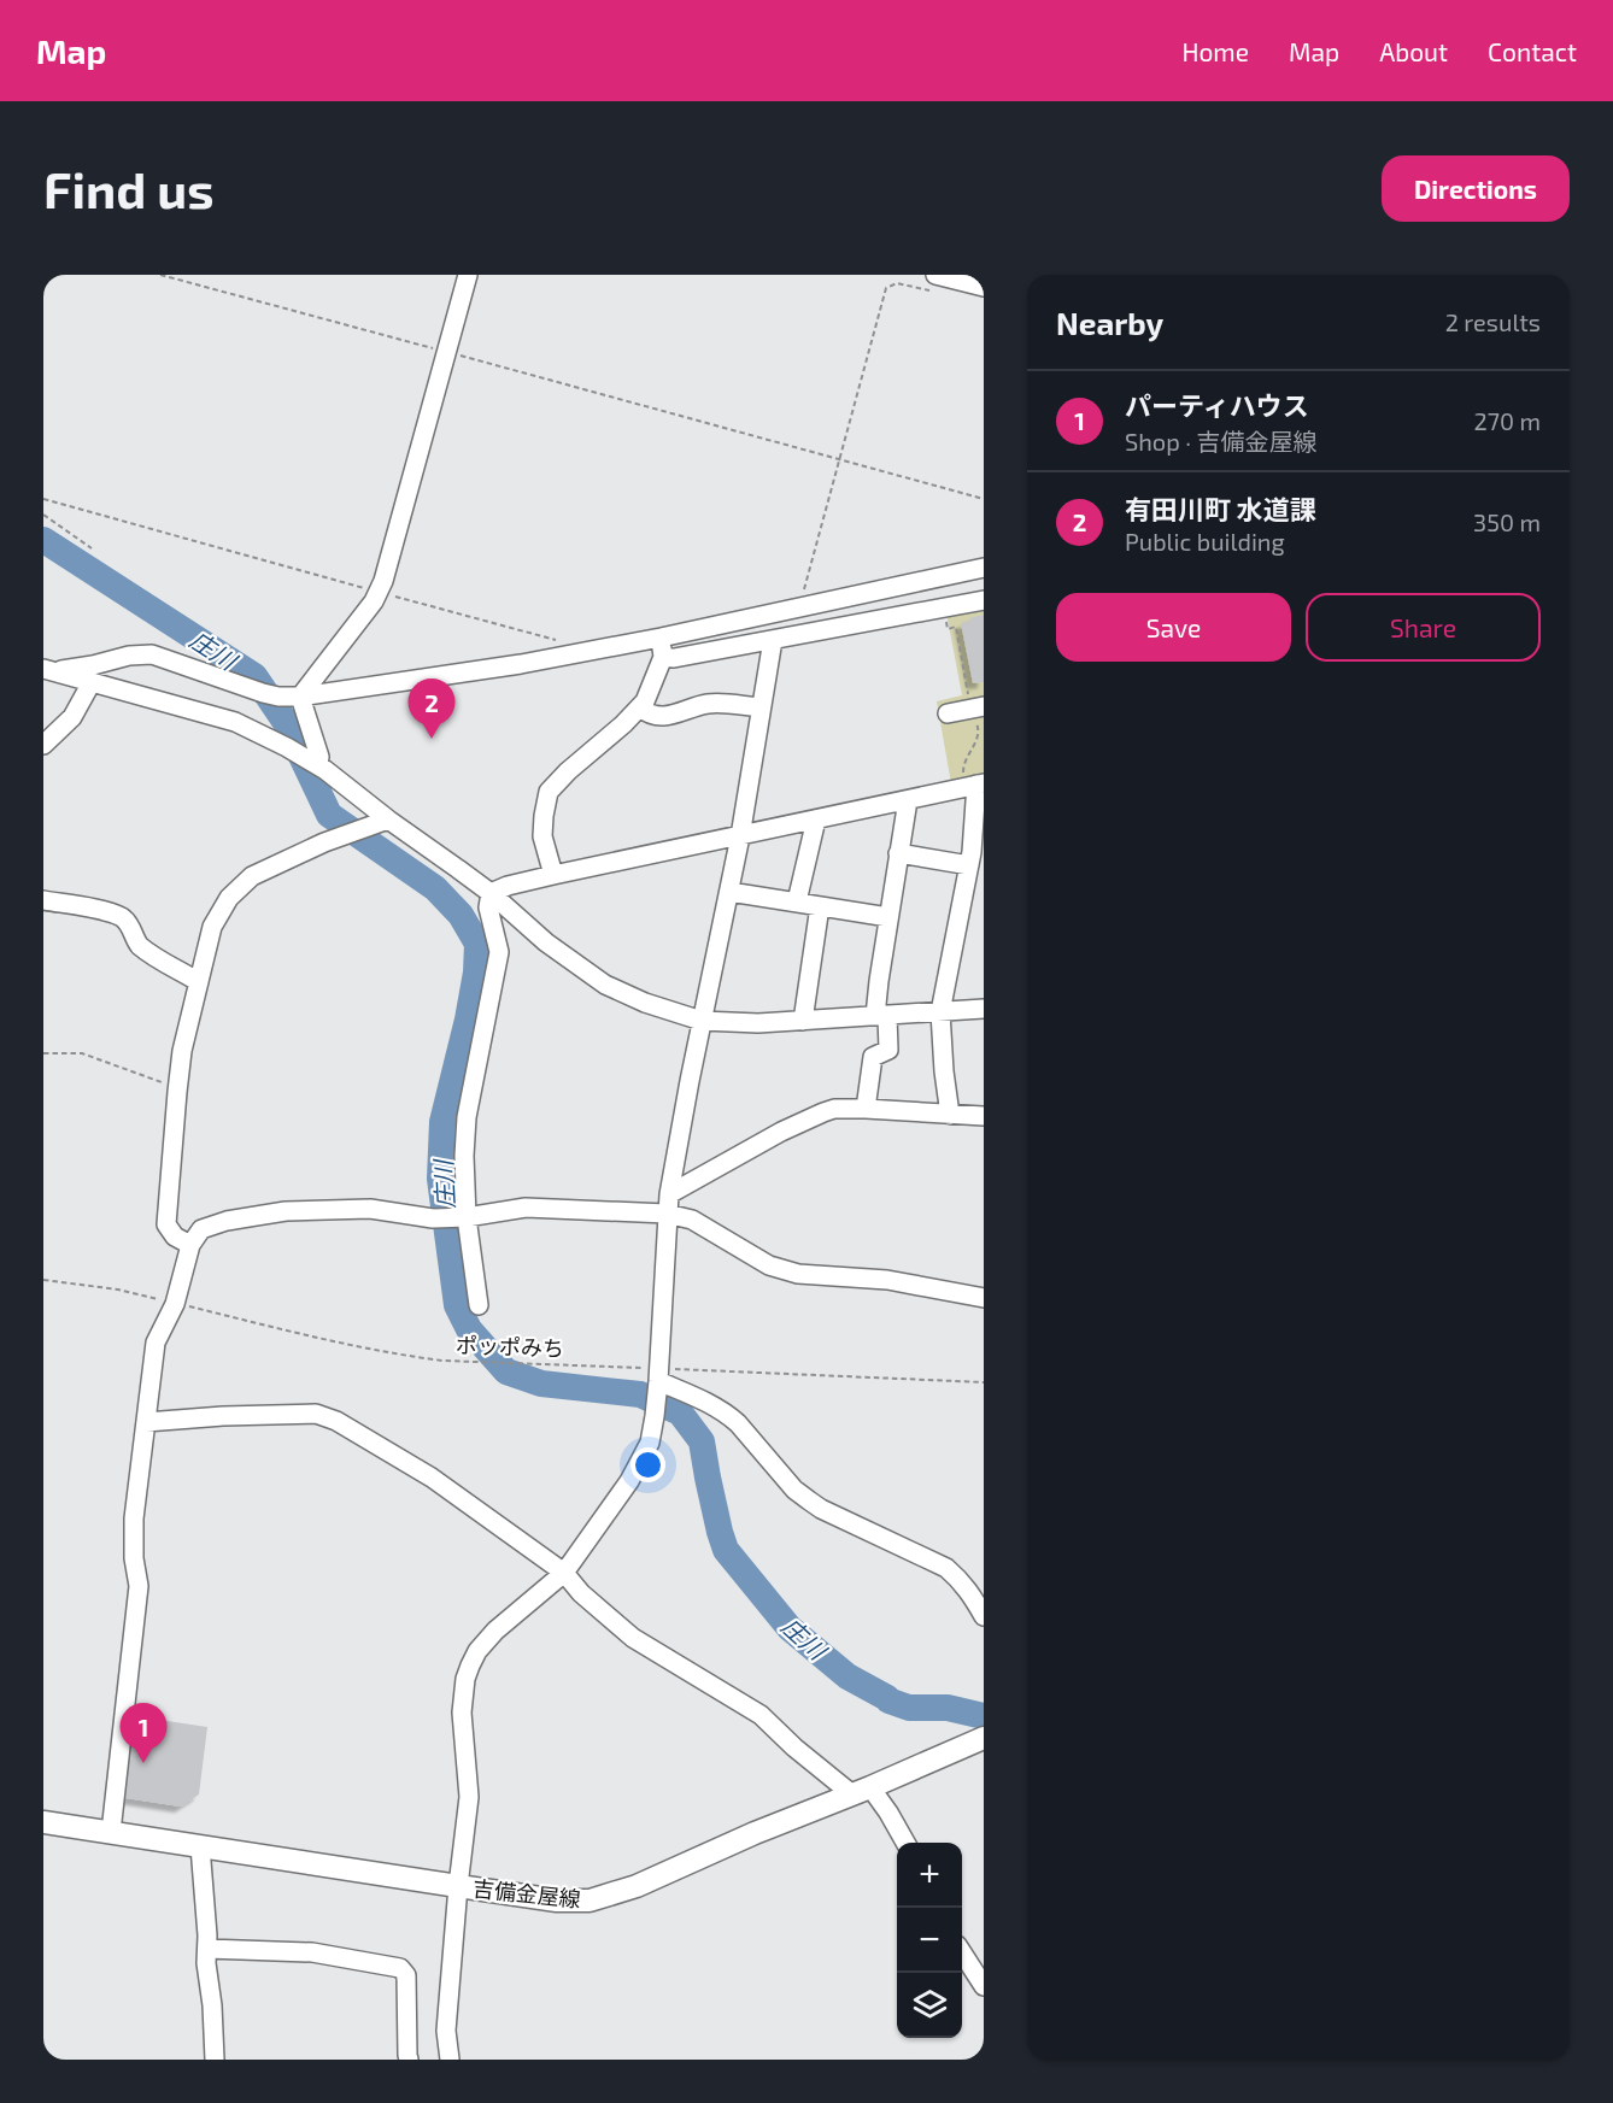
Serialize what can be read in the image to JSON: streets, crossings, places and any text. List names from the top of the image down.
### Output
{
  "streets": {
    "main road": ["吉備金屋線"],
    "path": ["ポッポみち"]
  },
  "water": ["庄川"],
  "page": {
    "header": "Map",
    "nav": [
      "Home",
      "Map",
      "About",
      "Contact"
    ],
    "buttons": [
      "Directions",
      ["Save", "Share"]
    ],
    "title": "Find us",
    "heading": ["Nearby", "2 results"],
    "list": [
      {
        "mark": "1",
        "name": "パーティハウス",
        "note": "Shop · 吉備金屋線",
        "value": "270 m"
      },
      {
        "mark": "2",
        "name": "有田川町 水道課",
        "note": "Public building",
        "value": "350 m"
      }
    ],
    "pins": ["2", "1"],
    "map_buttons": ["+", "−"]
  }
}
